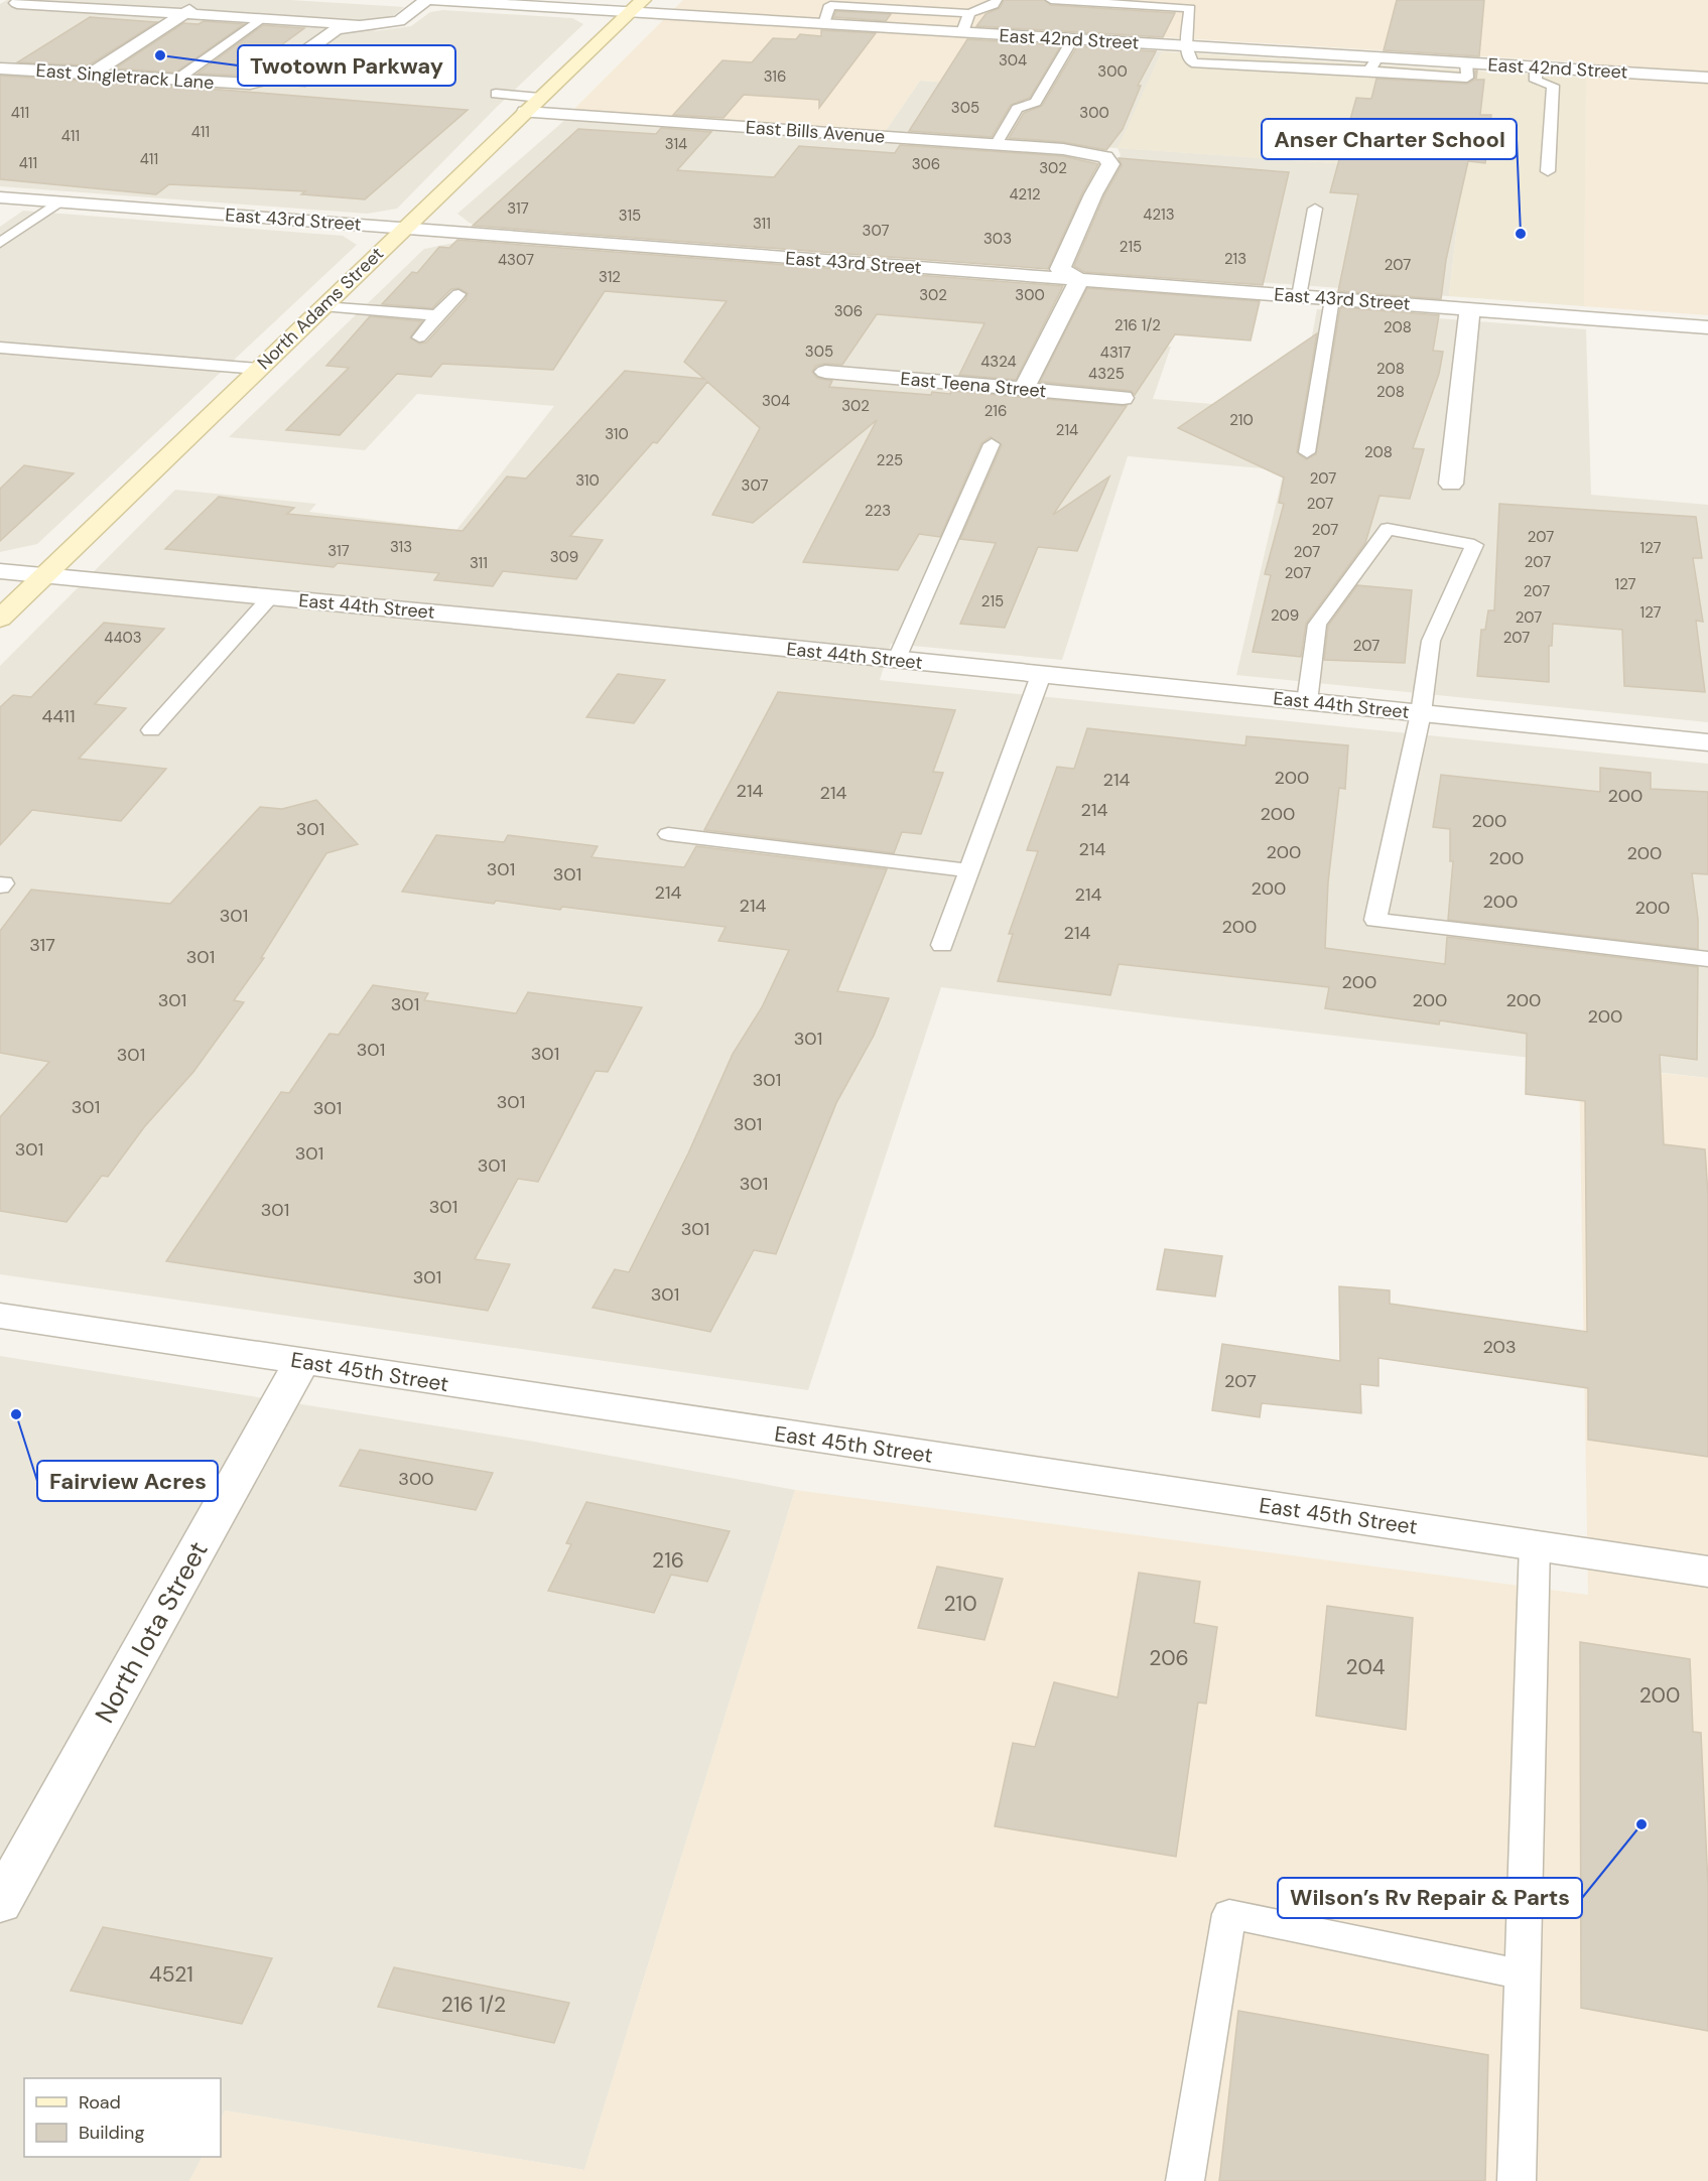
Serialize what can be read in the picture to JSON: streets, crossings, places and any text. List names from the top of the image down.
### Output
{
  "streets": {
    "street": [
      "East 42nd Street",
      "East Singletrack Lane",
      "East Bills Avenue",
      "East 43rd Street",
      "North Adams Street",
      "East Teena Street",
      "East 44th Street",
      "East 45th Street",
      "North Iota Street"
    ]
  },
  "crossings": [
    ["East 42nd Street", "North Adams Street"],
    ["East Bills Avenue", "East 43rd Street"],
    ["East Bills Avenue", "North Adams Street"],
    ["East 43rd Street", "North Adams Street"],
    ["North Adams Street", "East 44th Street"],
    ["East 45th Street", "North Iota Street"]
  ],
  "places": [
    "Twotown Parkway",
    "Anser Charter School",
    "Fairview Acres",
    "Wilson’s Rv Repair & Parts"
  ],
  "house_numbers": [
    "304",
    "300",
    "316",
    "305",
    "411",
    "300",
    "411",
    "411",
    "314",
    "411",
    "411",
    "306",
    "302",
    "4212",
    "317",
    "4213",
    "315",
    "311",
    "307",
    "303",
    "215",
    "213",
    "4307",
    "207",
    "312",
    "302",
    "300",
    "306",
    "216 1/2",
    "208",
    "305",
    "4317",
    "4324",
    "208",
    "4325",
    "208",
    "304",
    "302",
    "216",
    "210",
    "214",
    "310",
    "208",
    "225",
    "207",
    "310",
    "307",
    "207",
    "223",
    "207",
    "207",
    "313",
    "127",
    "317",
    "207",
    "309",
    "207",
    "311",
    "207",
    "127",
    "207",
    "215",
    "127",
    "209",
    "207",
    "4403",
    "207",
    "207",
    "4411",
    "200",
    "214",
    "214",
    "214",
    "200",
    "214",
    "200",
    "200",
    "301",
    "214",
    "200",
    "200",
    "200",
    "301",
    "301",
    "200",
    "214",
    "214",
    "200",
    "214",
    "200",
    "301",
    "200",
    "214",
    "317",
    "301",
    "200",
    "301",
    "200",
    "200",
    "301",
    "200",
    "301",
    "301",
    "301",
    "301",
    "301",
    "301",
    "301",
    "301",
    "301",
    "301",
    "301",
    "301",
    "301",
    "301",
    "301",
    "301",
    "301",
    "301",
    "203",
    "207",
    "300",
    "216",
    "210",
    "206",
    "204",
    "200",
    "4521",
    "216 1/2"
  ],
  "legend": ["Road", "Building"]
}
